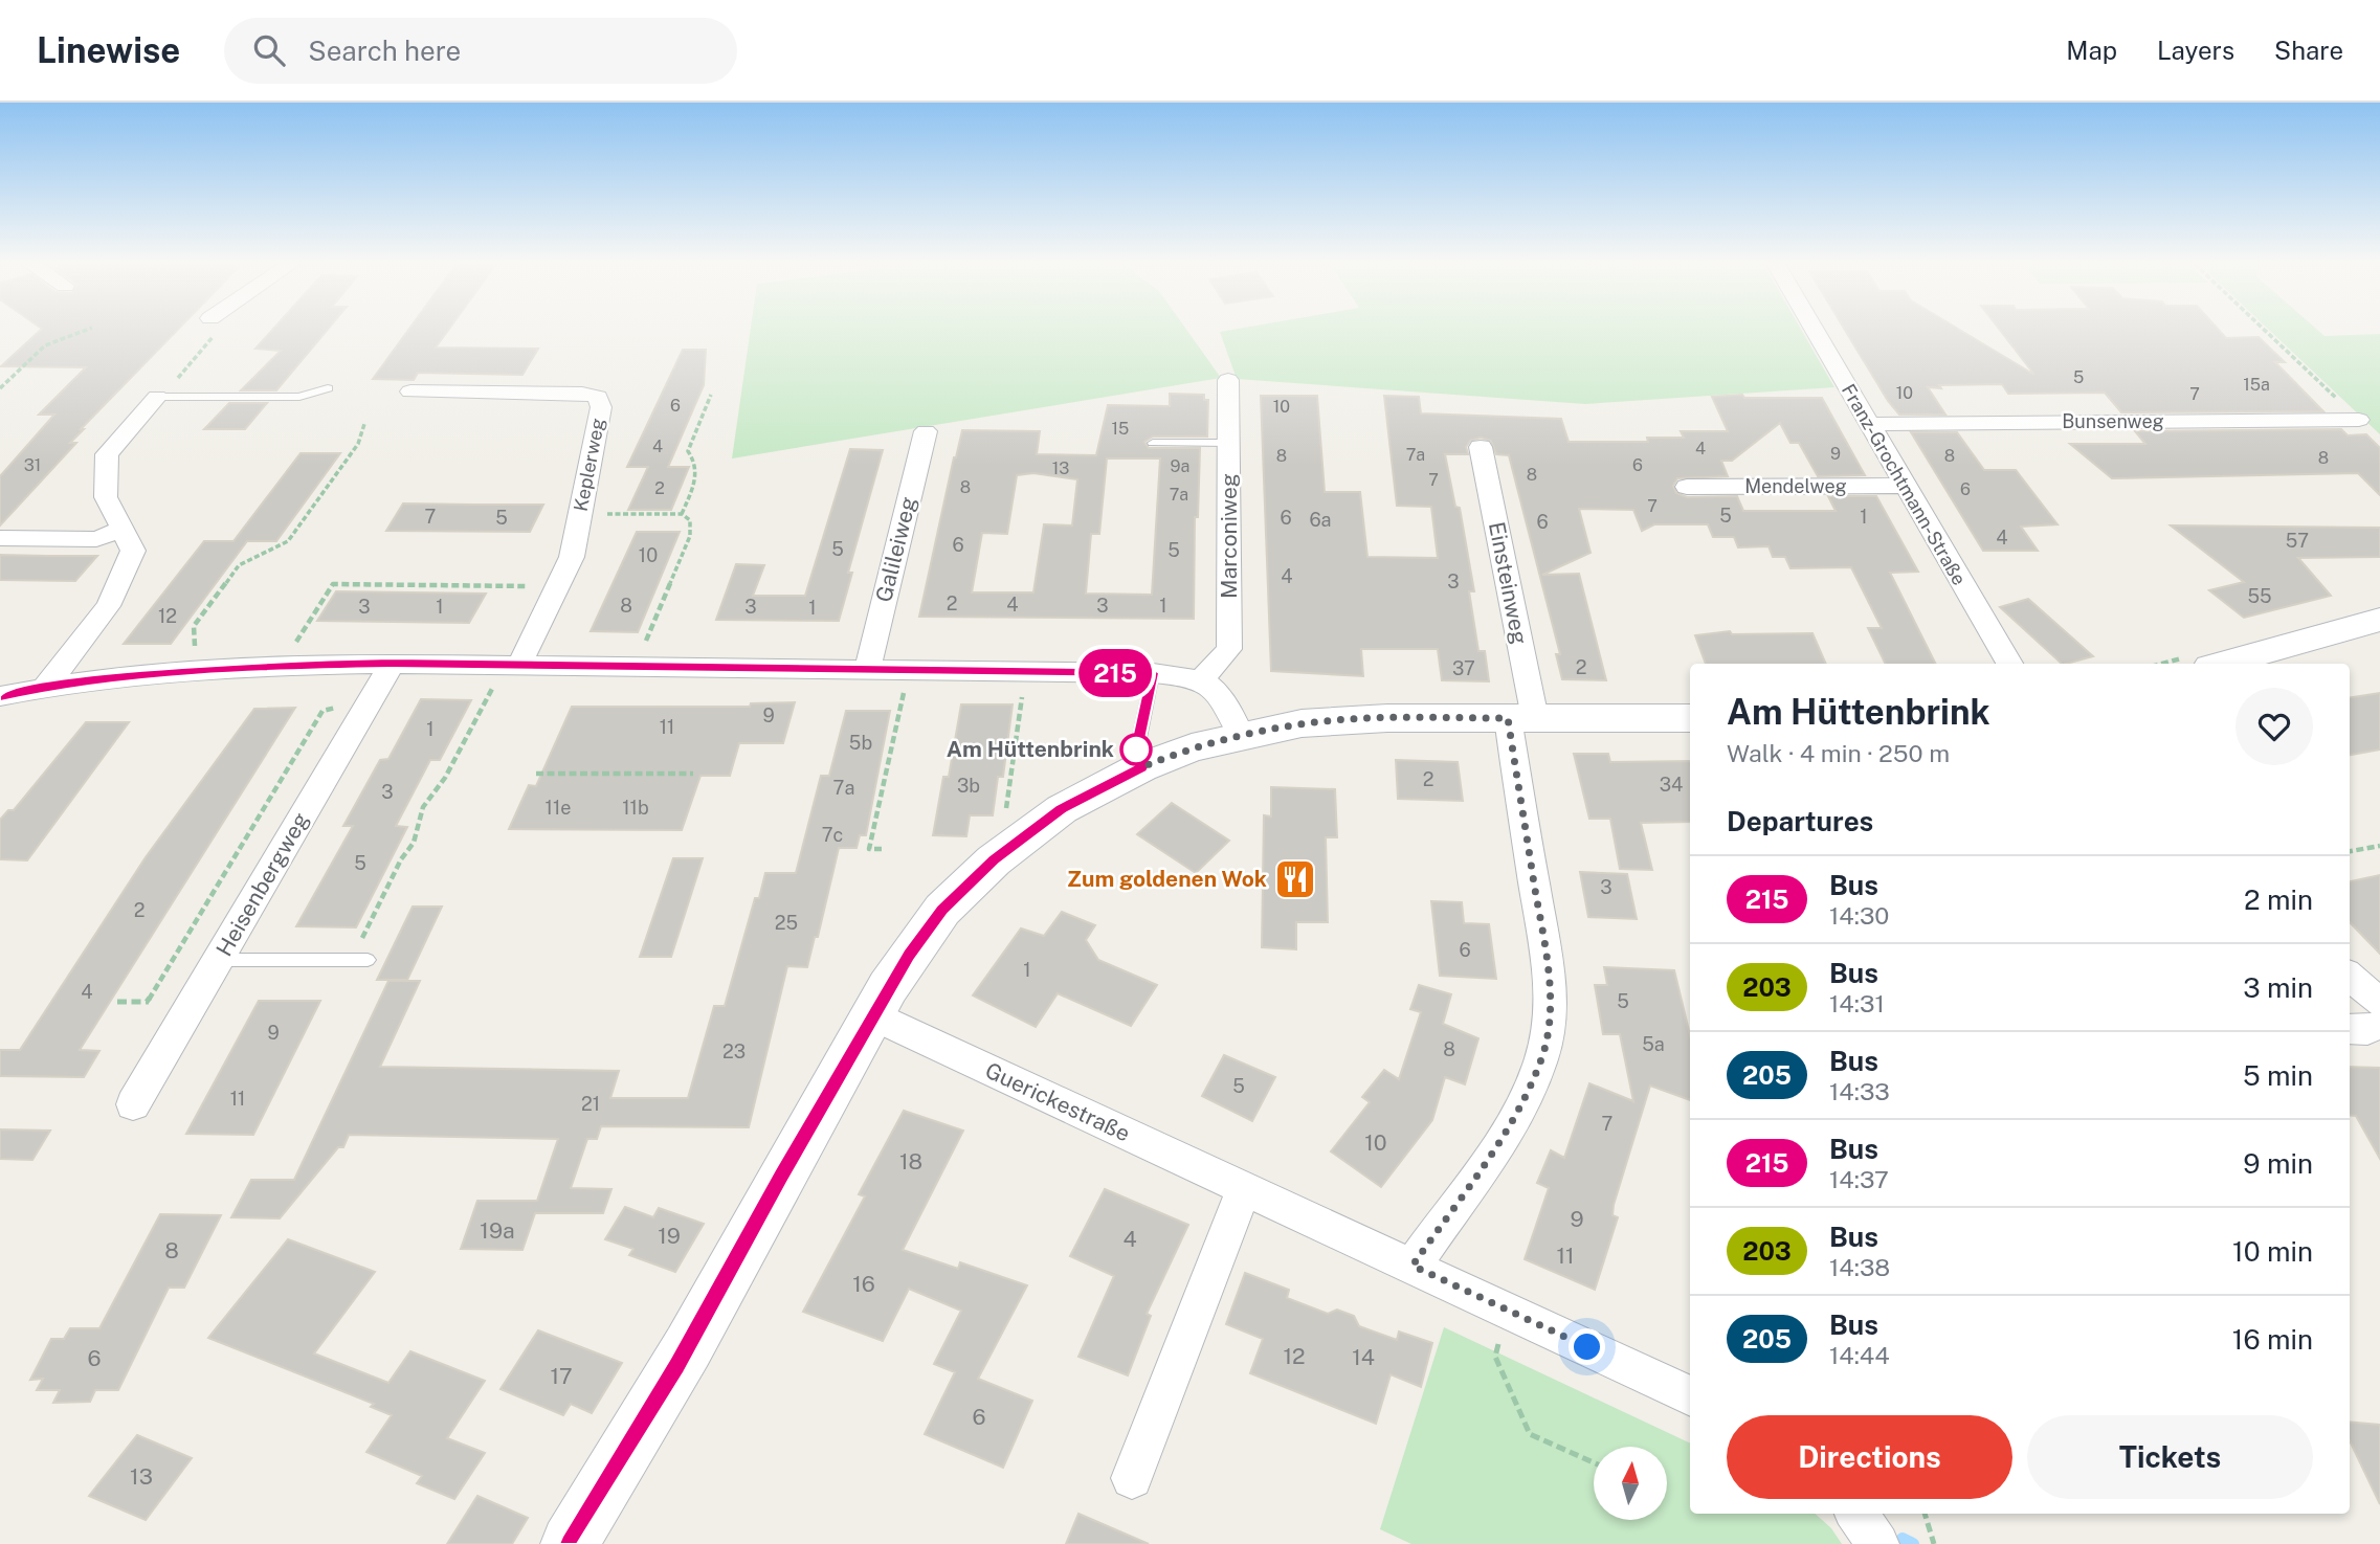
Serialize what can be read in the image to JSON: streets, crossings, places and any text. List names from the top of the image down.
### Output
{
  "streets": {
    "street": [
      "Bunsenweg",
      "Keplerweg",
      "Franz-Grochtmann-Straße",
      "Mendelweg",
      "Marconiweg",
      "Galileiweg",
      "Einsteinweg",
      "Heisenbergweg",
      "Guerickestraße"
    ]
  },
  "crossings": [
    ["Bunsenweg", "Franz-Grochtmann-Straße"],
    ["Franz-Grochtmann-Straße", "Mendelweg"],
    ["Einsteinweg", "Guerickestraße"]
  ],
  "places": {
    "other": ["Am Hüttenbrink"],
    "restaurant": ["Zum goldenen Wok"]
  },
  "lines": ["bus line 215"],
  "house_numbers": [
    "5",
    "15a",
    "10",
    "7",
    "6",
    "10",
    "15",
    "4",
    "4",
    "9",
    "7a",
    "8",
    "8",
    "8",
    "31",
    "6",
    "9a",
    "13",
    "8",
    "7",
    "8",
    "2",
    "6",
    "7a",
    "7",
    "5",
    "7",
    "1",
    "5",
    "6",
    "6a",
    "6",
    "4",
    "57",
    "6",
    "5",
    "5",
    "10",
    "4",
    "3",
    "55",
    "2",
    "4",
    "8",
    "3",
    "1",
    "3",
    "1",
    "3",
    "1",
    "12",
    "2",
    "37",
    "9",
    "11",
    "1",
    "5b",
    "2",
    "34",
    "3b",
    "7a",
    "3",
    "11e",
    "11b",
    "7c",
    "5",
    "3",
    "2",
    "25",
    "6",
    "1",
    "4",
    "5",
    "9",
    "5a",
    "8",
    "23",
    "5",
    "11",
    "21",
    "7",
    "10",
    "18",
    "9",
    "19a",
    "19",
    "4",
    "8",
    "11",
    "16",
    "12",
    "14",
    "6",
    "17",
    "6",
    "13"
  ],
  "north": "top",
  "page": {
    "header": "Linewise",
    "search": "Search here",
    "nav": ["Map", "Layers", "Share"],
    "on_map": "215",
    "heading": [
      ["Am Hüttenbrink", "Walk · 4 min · 250 m"],
      "Departures"
    ],
    "list": [
      {
        "mark": "215",
        "name": "Bus",
        "note": "14:30",
        "value": "2 min"
      },
      {
        "mark": "203",
        "name": "Bus",
        "note": "14:31",
        "value": "3 min"
      },
      {
        "mark": "205",
        "name": "Bus",
        "note": "14:33",
        "value": "5 min"
      },
      {
        "mark": "215",
        "name": "Bus",
        "note": "14:37",
        "value": "9 min"
      },
      {
        "mark": "203",
        "name": "Bus",
        "note": "14:38",
        "value": "10 min"
      },
      {
        "mark": "205",
        "name": "Bus",
        "note": "14:44",
        "value": "16 min"
      }
    ],
    "buttons": ["Directions", "Tickets"]
  }
}
